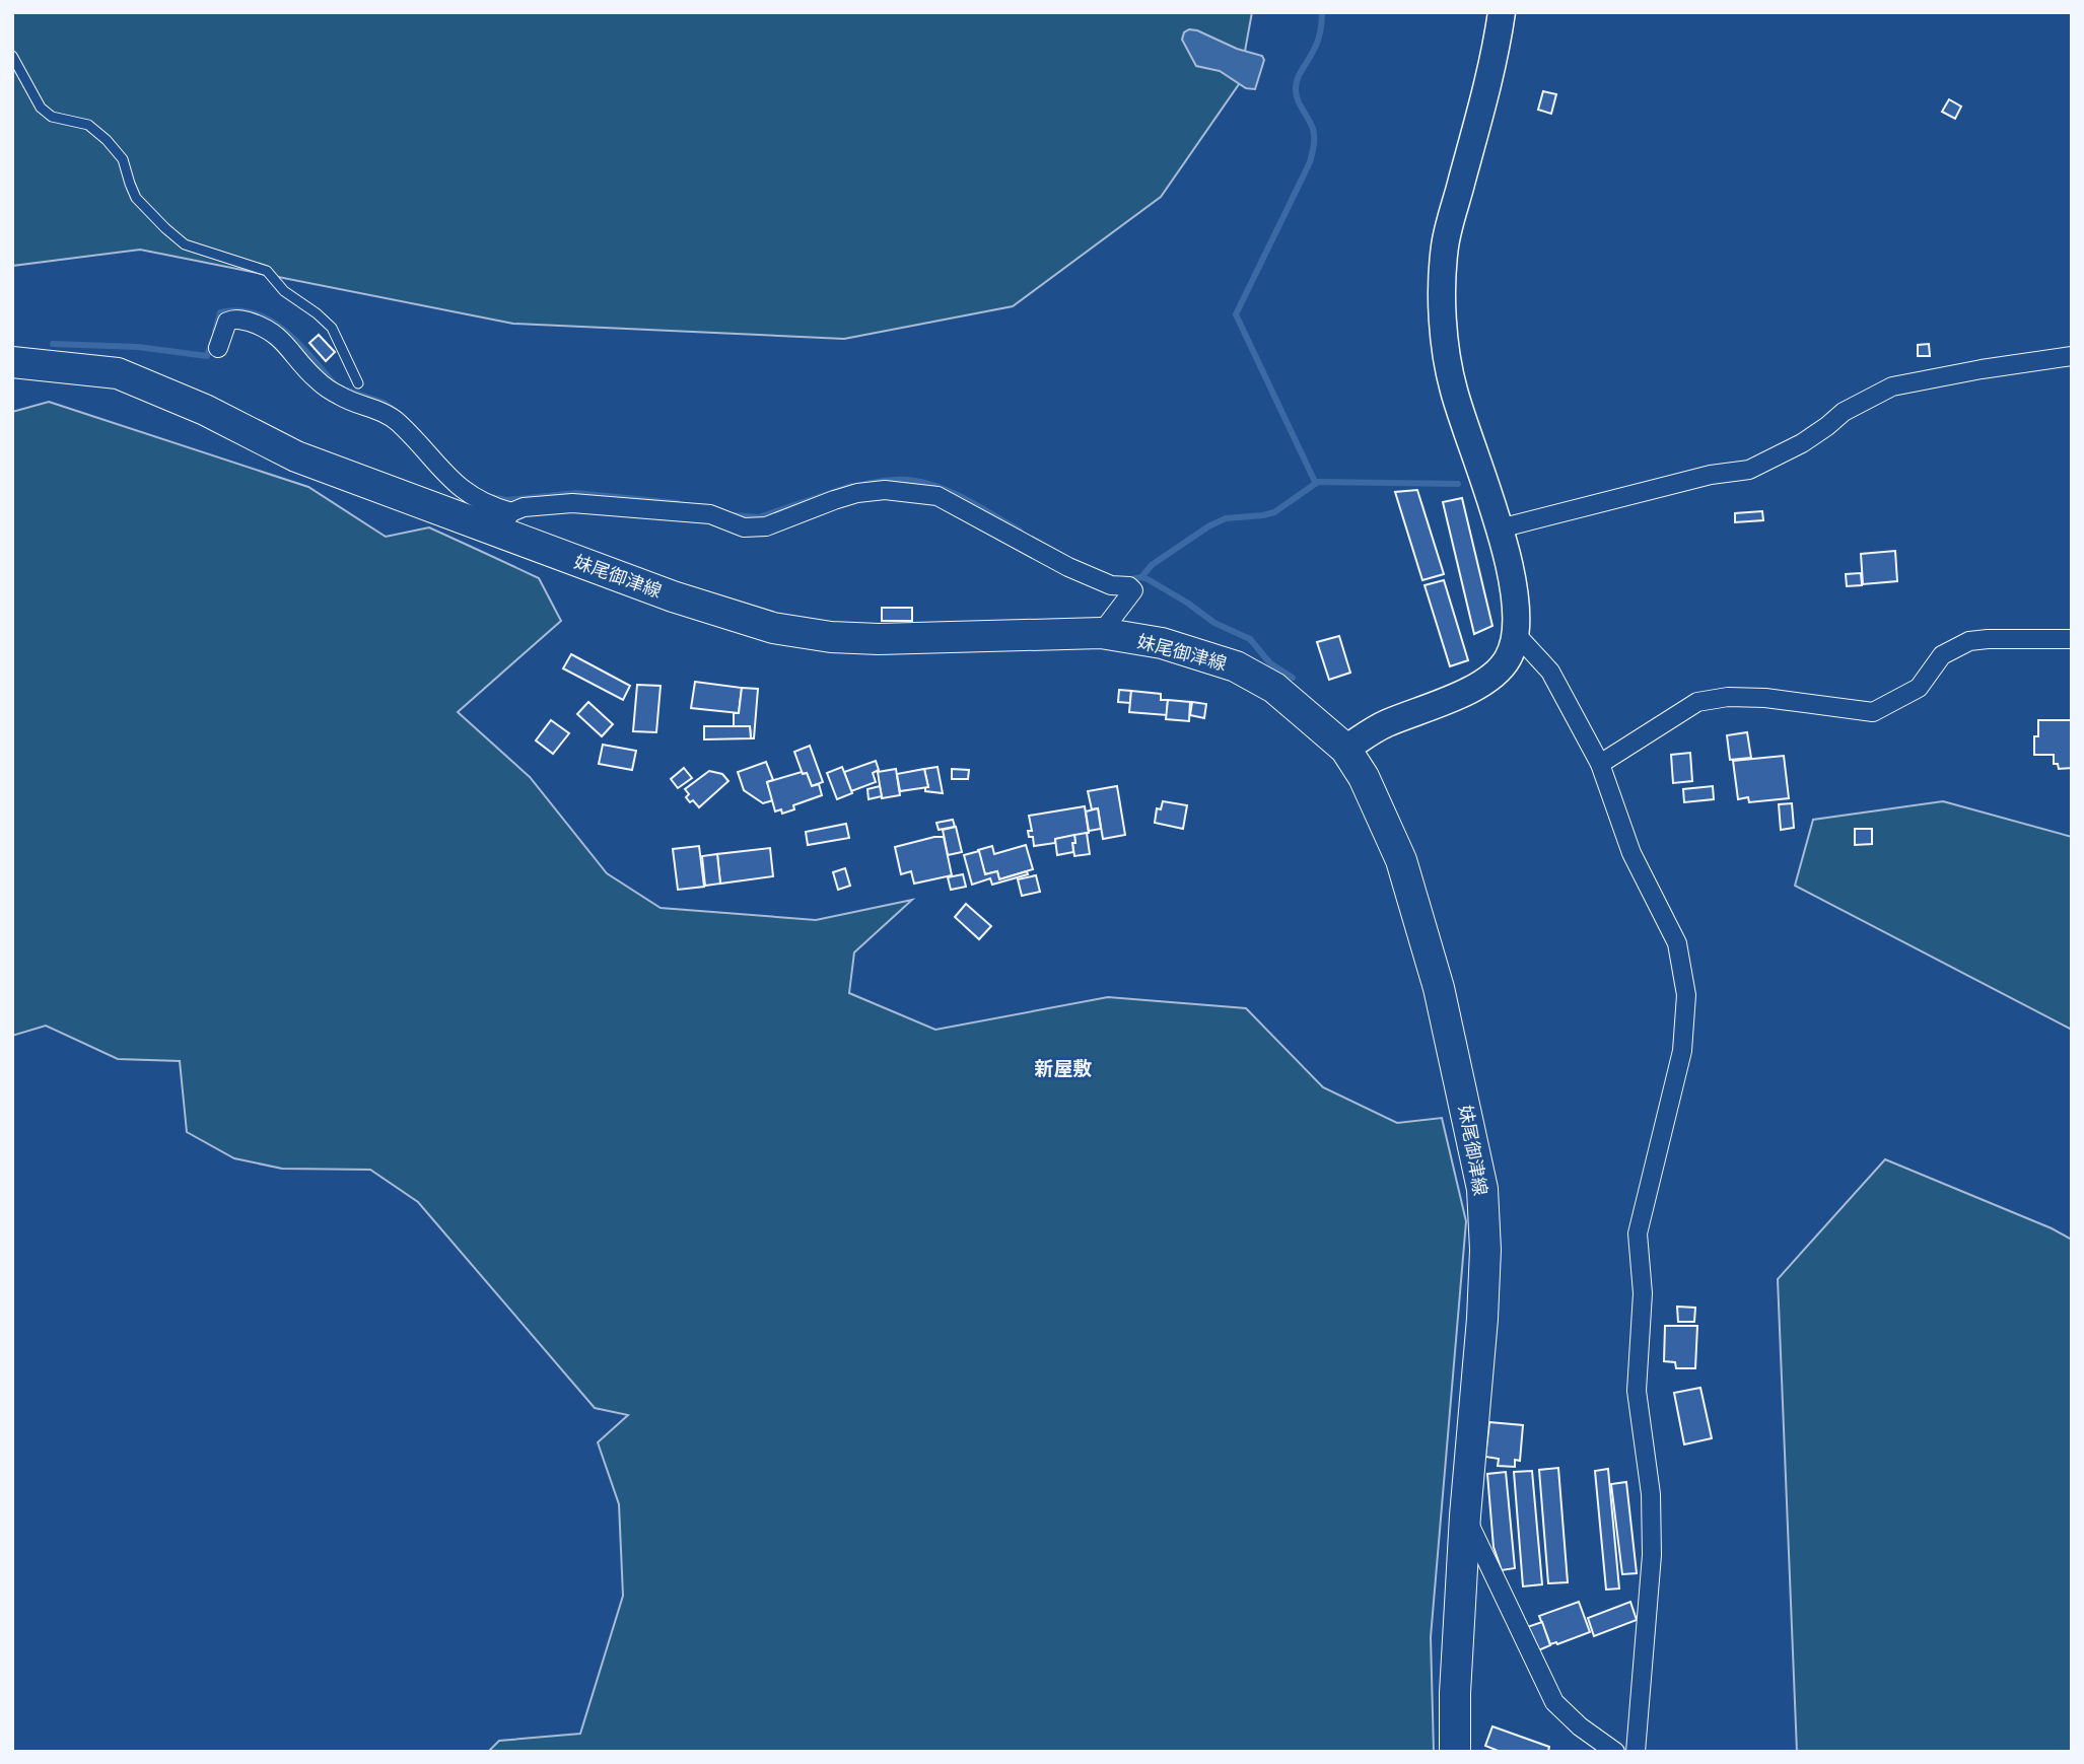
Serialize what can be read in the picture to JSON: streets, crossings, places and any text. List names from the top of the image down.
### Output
{
  "streets": {
    "main road": ["妹尾御津線"]
  },
  "districts": ["新屋敷"]
}
